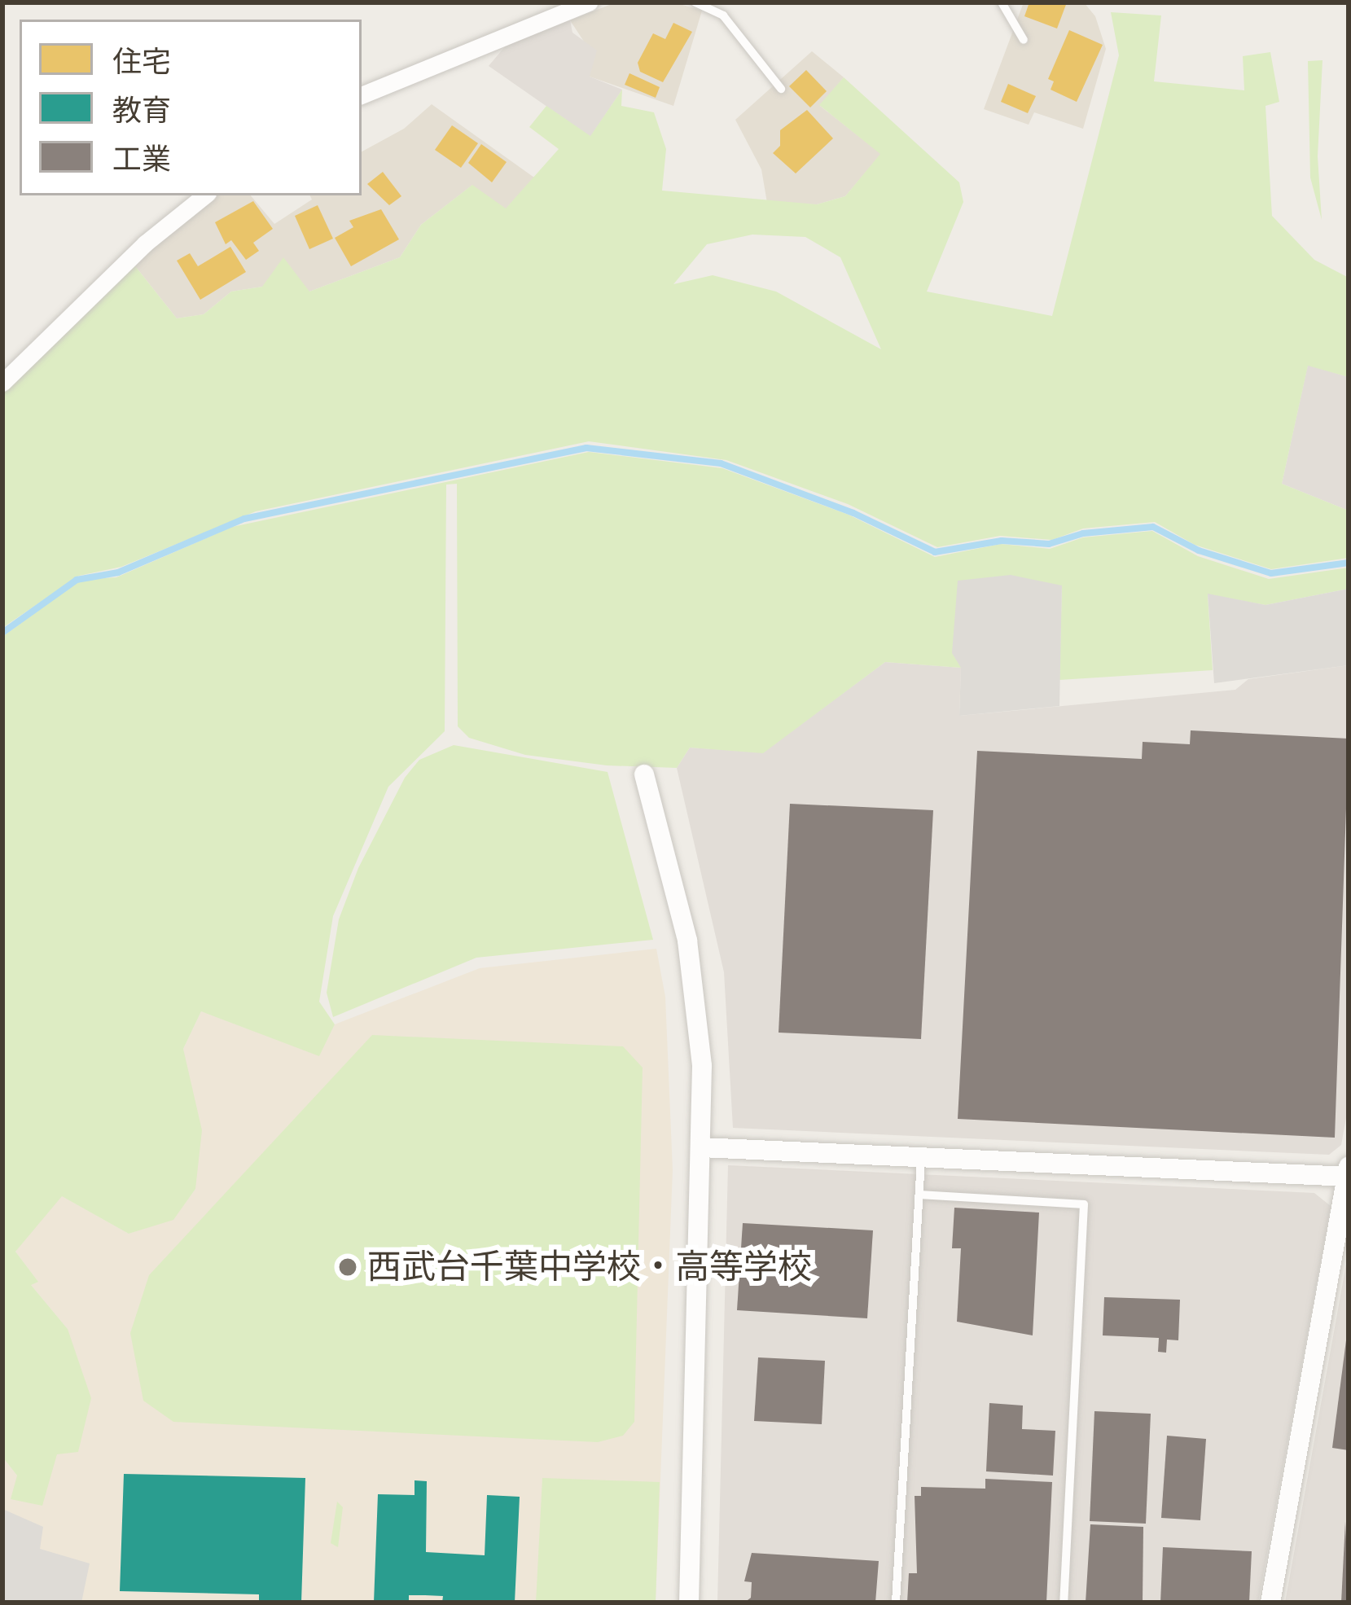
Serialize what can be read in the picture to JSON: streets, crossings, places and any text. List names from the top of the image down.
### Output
{
  "places": ["西武台千葉中学校・高等学校"],
  "legend": ["住宅", "教育", "工業"]
}
